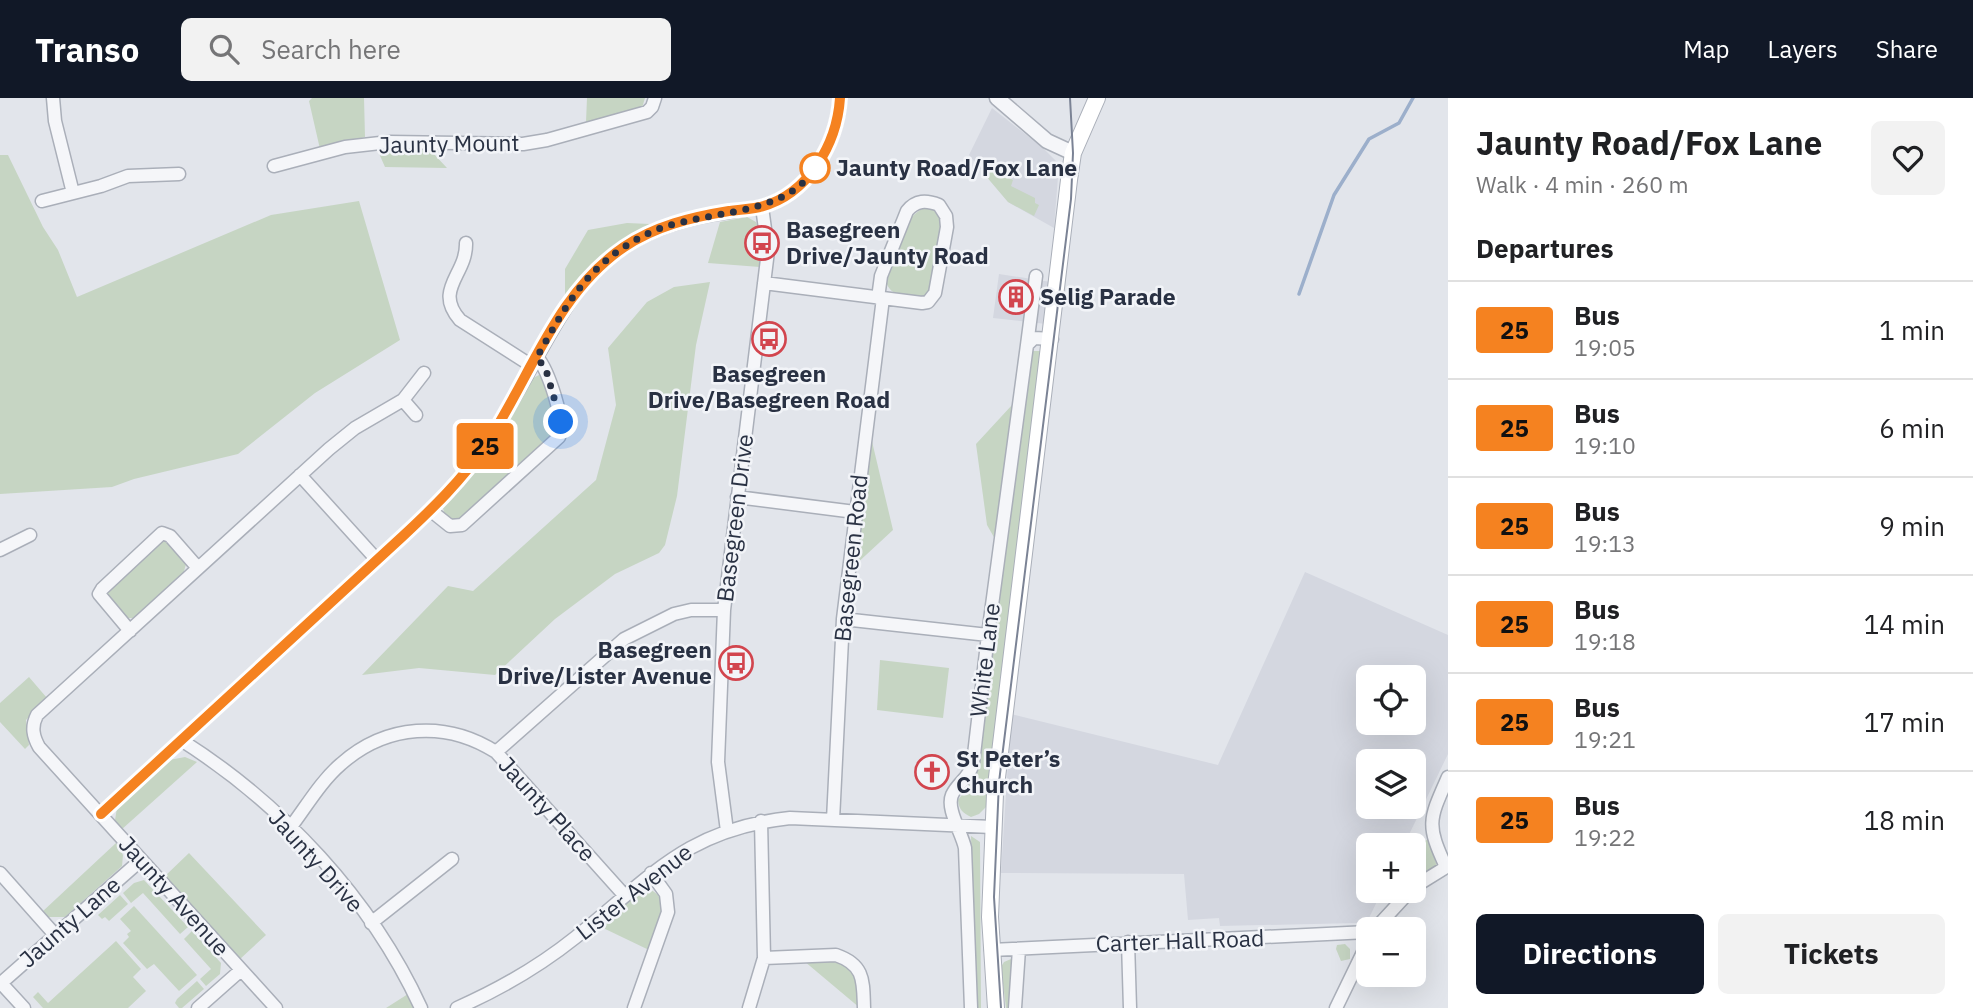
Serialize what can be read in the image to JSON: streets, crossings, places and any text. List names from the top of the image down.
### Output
{
  "streets": {
    "main road": ["White Lane"],
    "street": [
      "Jaunty Mount",
      "Basegreen Drive",
      "Basegreen Road",
      "Jaunty Place",
      "Jaunty Drive",
      "Lister Avenue",
      "Jaunty Avenue",
      "Jaunty Lane",
      "Carter Hall Road"
    ]
  },
  "crossings": [
    ["Basegreen Drive", "Basegreen Road"],
    ["Basegreen Drive", "Lister Avenue"],
    ["Basegreen Road", "Lister Avenue"],
    ["White Lane", "Lister Avenue"],
    ["White Lane", "Carter Hall Road"],
    ["Jaunty Place", "Jaunty Drive"],
    ["Jaunty Place", "Lister Avenue"],
    ["Jaunty Avenue", "Jaunty Lane"]
  ],
  "places": {
    "other": ["Jaunty Road/Fox Lane"],
    "bus stop": ["Basegreen Drive/Jaunty Road", "Basegreen Drive/Basegreen Road", "Basegreen Drive/Lister Avenue"],
    "building": ["Selig Parade"],
    "church": ["St Peter’s Church"]
  },
  "lines": ["bus line 25"],
  "page": {
    "header": "Transo",
    "search": "Search here",
    "nav": ["Map", "Layers", "Share"],
    "on_map": "25",
    "heading": [
      ["Jaunty Road/Fox Lane", "Walk · 4 min · 260 m"],
      "Departures"
    ],
    "list": [
      {
        "mark": "25",
        "name": "Bus",
        "note": "19:05",
        "value": "1 min"
      },
      {
        "mark": "25",
        "name": "Bus",
        "note": "19:10",
        "value": "6 min"
      },
      {
        "mark": "25",
        "name": "Bus",
        "note": "19:13",
        "value": "9 min"
      },
      {
        "mark": "25",
        "name": "Bus",
        "note": "19:18",
        "value": "14 min"
      },
      {
        "mark": "25",
        "name": "Bus",
        "note": "19:21",
        "value": "17 min"
      },
      {
        "mark": "25",
        "name": "Bus",
        "note": "19:22",
        "value": "18 min"
      }
    ],
    "map_buttons": ["+", "−"],
    "buttons": ["Directions", "Tickets"]
  }
}
